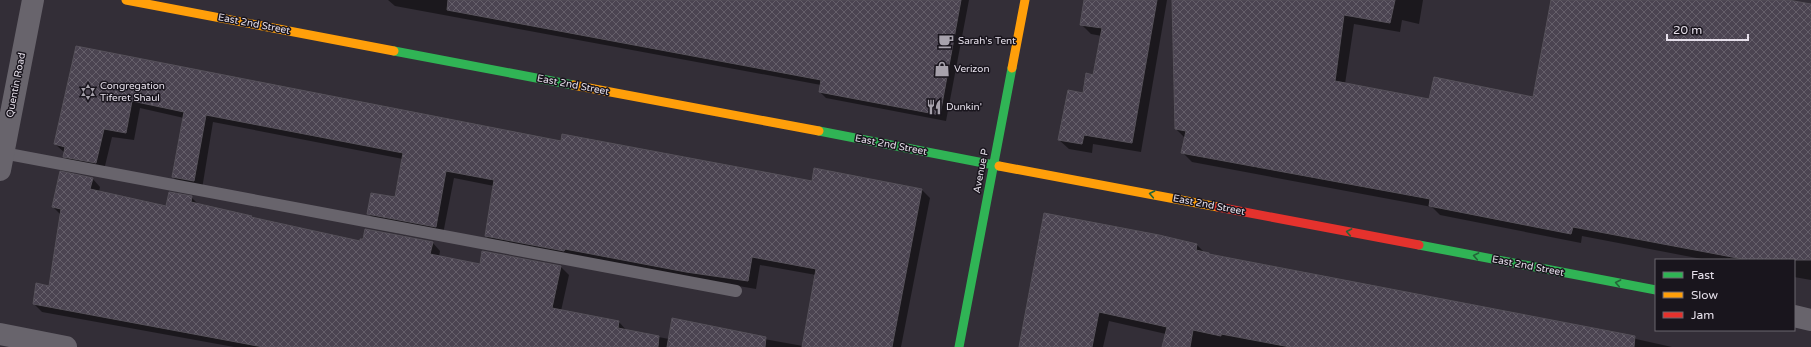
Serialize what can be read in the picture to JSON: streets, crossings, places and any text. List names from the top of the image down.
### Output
{
  "streets": {
    "street": ["East 2nd Street", "Quentin Road", "Avenue P"]
  },
  "crossings": [
    ["East 2nd Street", "Avenue P"]
  ],
  "one_way": ["East 2nd Street"],
  "places": {
    "cafe": ["Sarah's Tent"],
    "shop": ["Verizon"],
    "synagogue": ["Congregation Tiferet Shaul"],
    "restaurant": ["Dunkin'"]
  },
  "legend": ["Fast", "Slow", "Jam"],
  "scale_bar": "20 m"
}
